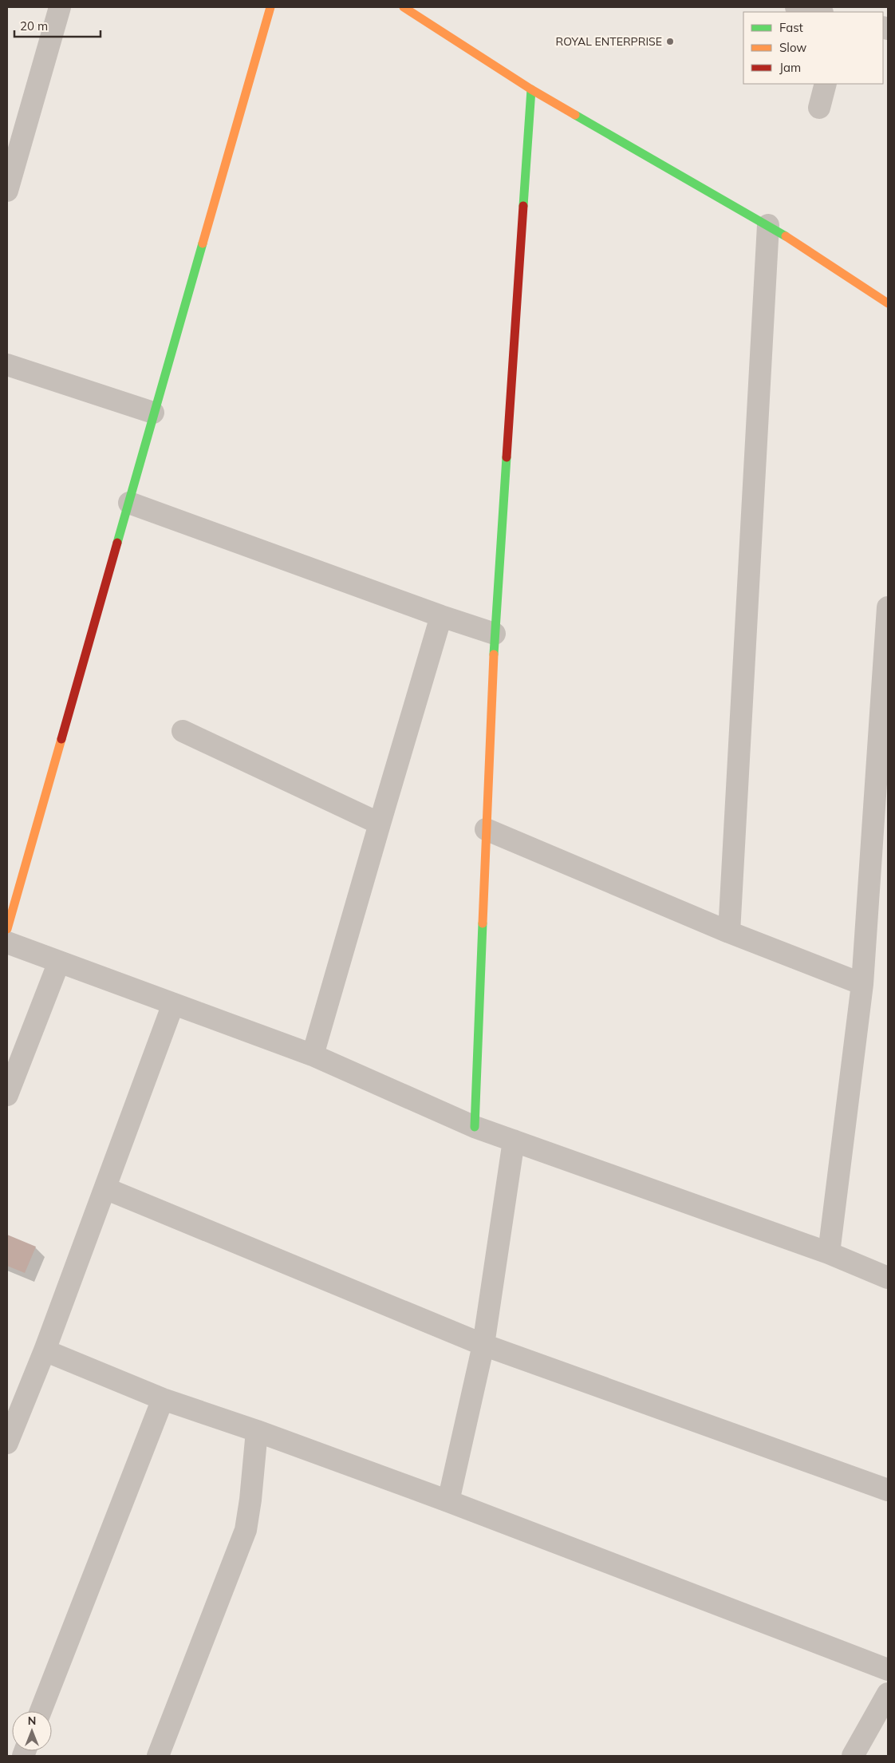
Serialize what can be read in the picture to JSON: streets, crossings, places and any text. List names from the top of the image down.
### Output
{
  "places": ["ROYAL ENTERPRISE"],
  "legend": ["Fast", "Slow", "Jam"],
  "scale_bar": "20 m",
  "north": "top"
}
